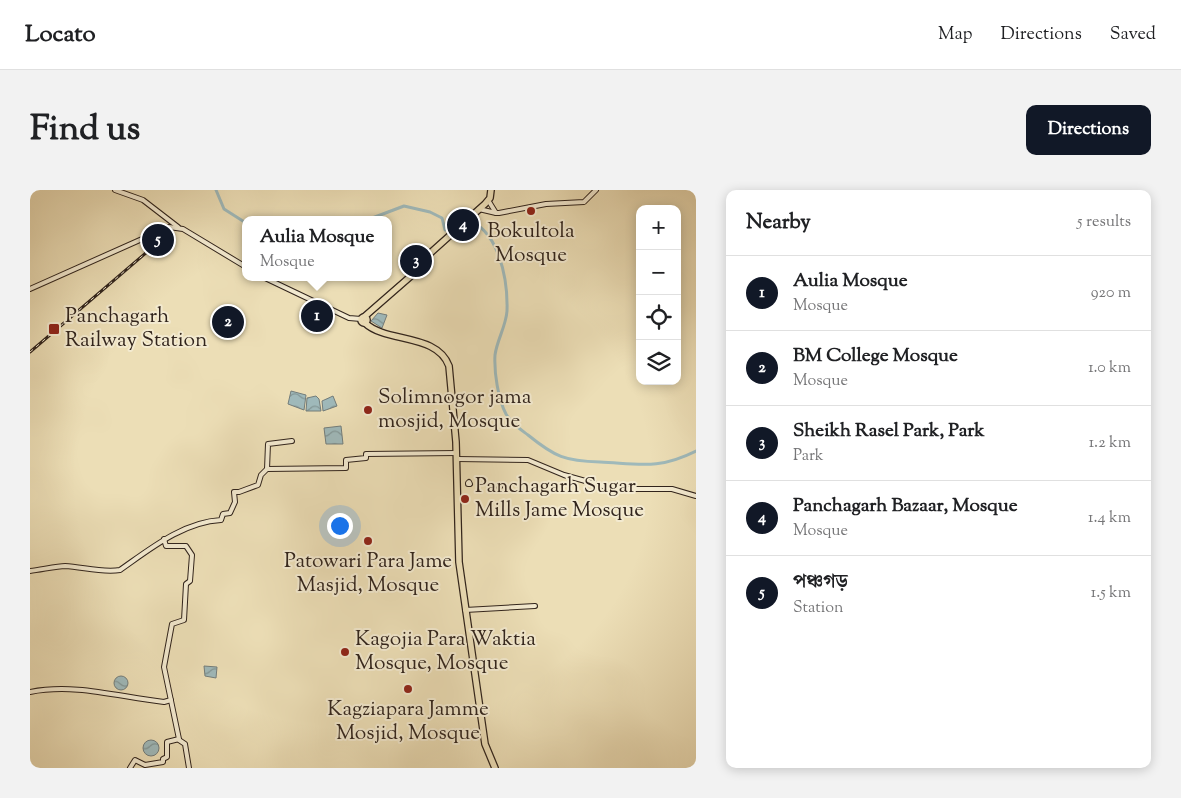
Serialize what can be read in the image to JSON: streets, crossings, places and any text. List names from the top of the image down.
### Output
{
  "places": {
    "other": [
      "Bokultola Mosque",
      "Solimnogor jama mosjid, Mosque",
      "Panchagarh Sugar Mills Jame Mosque",
      "Patowari Para Jame Masjid, Mosque",
      "Kagojia Para Waktia Mosque, Mosque",
      "Kagziapara Jamme Mosjid, Mosque"
    ],
    "transit": ["Panchagarh Railway Station"]
  },
  "page": {
    "header": "Locato",
    "nav": ["Map", "Directions", "Saved"],
    "title": "Find us",
    "buttons": "Directions",
    "heading": ["Nearby", "5 results"],
    "map_buttons": ["+", "−"],
    "pins": [
      "4",
      "5",
      "3",
      "1",
      "2"
    ],
    "popup": ["Aulia Mosque", "Mosque"],
    "list": [
      {
        "mark": "1",
        "name": "Aulia Mosque",
        "note": "Mosque",
        "value": "920 m"
      },
      {
        "mark": "2",
        "name": "BM College Mosque",
        "note": "Mosque",
        "value": "1.0 km"
      },
      {
        "mark": "3",
        "name": "Sheikh Rasel Park, Park",
        "note": "Park",
        "value": "1.2 km"
      },
      {
        "mark": "4",
        "name": "Panchagarh Bazaar, Mosque",
        "note": "Mosque",
        "value": "1.4 km"
      },
      {
        "mark": "5",
        "name": "পঞ্চগড়",
        "note": "Station",
        "value": "1.5 km"
      }
    ]
  }
}
